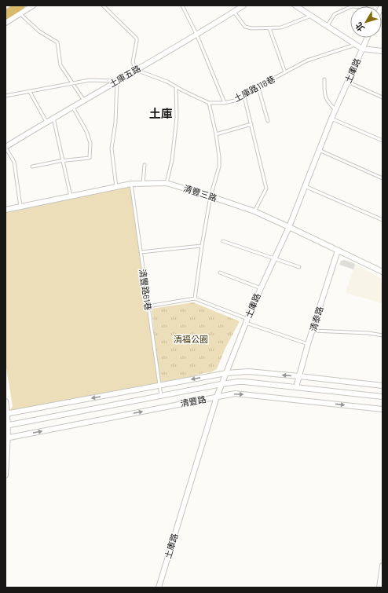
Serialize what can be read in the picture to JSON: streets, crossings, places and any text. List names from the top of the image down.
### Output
{
  "streets": {
    "street": [
      "土庫路",
      "土庫五路",
      "清豐三路",
      "清泰路",
      "清豐路"
    ],
    "lane": ["土庫路118巷", "清豐路61巷"]
  },
  "crossings": [
    ["土庫路", "清豐三路"],
    ["土庫路", "清豐路"],
    ["土庫五路", "土庫路118巷"],
    ["清豐三路", "清豐路61巷"],
    ["清豐三路", "清泰路"],
    ["清豐路61巷", "清豐路"],
    ["清泰路", "清豐路"]
  ],
  "districts": ["土庫"],
  "parks": ["清福公園"],
  "north": "bottom left"
}
